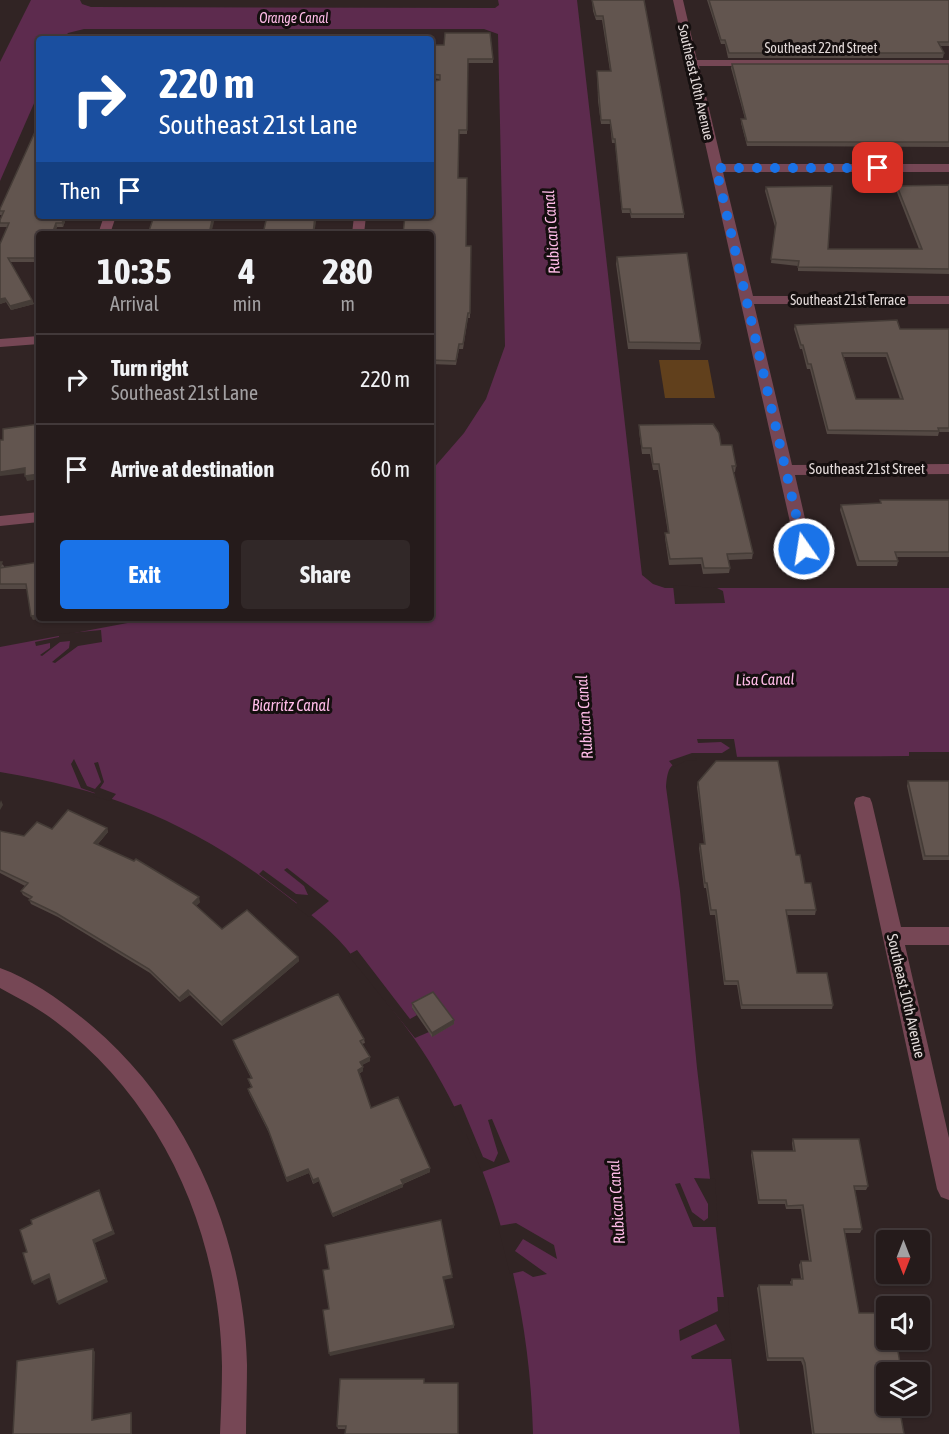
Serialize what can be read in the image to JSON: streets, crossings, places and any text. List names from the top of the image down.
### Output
{
  "streets": {
    "street": [
      "Southeast 22nd Street",
      "Southeast 10th Avenue",
      "Southeast 21st Terrace",
      "Southeast 21st Street"
    ]
  },
  "crossings": [
    ["Southeast 22nd Street", "Southeast 10th Avenue"],
    ["Southeast 10th Avenue", "Southeast 21st Terrace"],
    ["Southeast 10th Avenue", "Southeast 21st Street"]
  ],
  "water": [
    "Orange Canal",
    "Rubican Canal",
    "Lisa Canal",
    "Biarritz Canal"
  ],
  "north": "bottom",
  "page": {
    "turn": ["220 m", "Southeast 21st Lane"],
    "then": "Then",
    "eta": [
      "10:35",
      "Arrival",
      "4",
      "min",
      "280",
      "m"
    ],
    "list": [
      {
        "name": "Turn right",
        "note": "Southeast 21st Lane",
        "value": "220 m"
      },
      {
        "name": "Arrive at destination",
        "value": "60 m"
      }
    ],
    "buttons": ["Exit", "Share"]
  }
}
